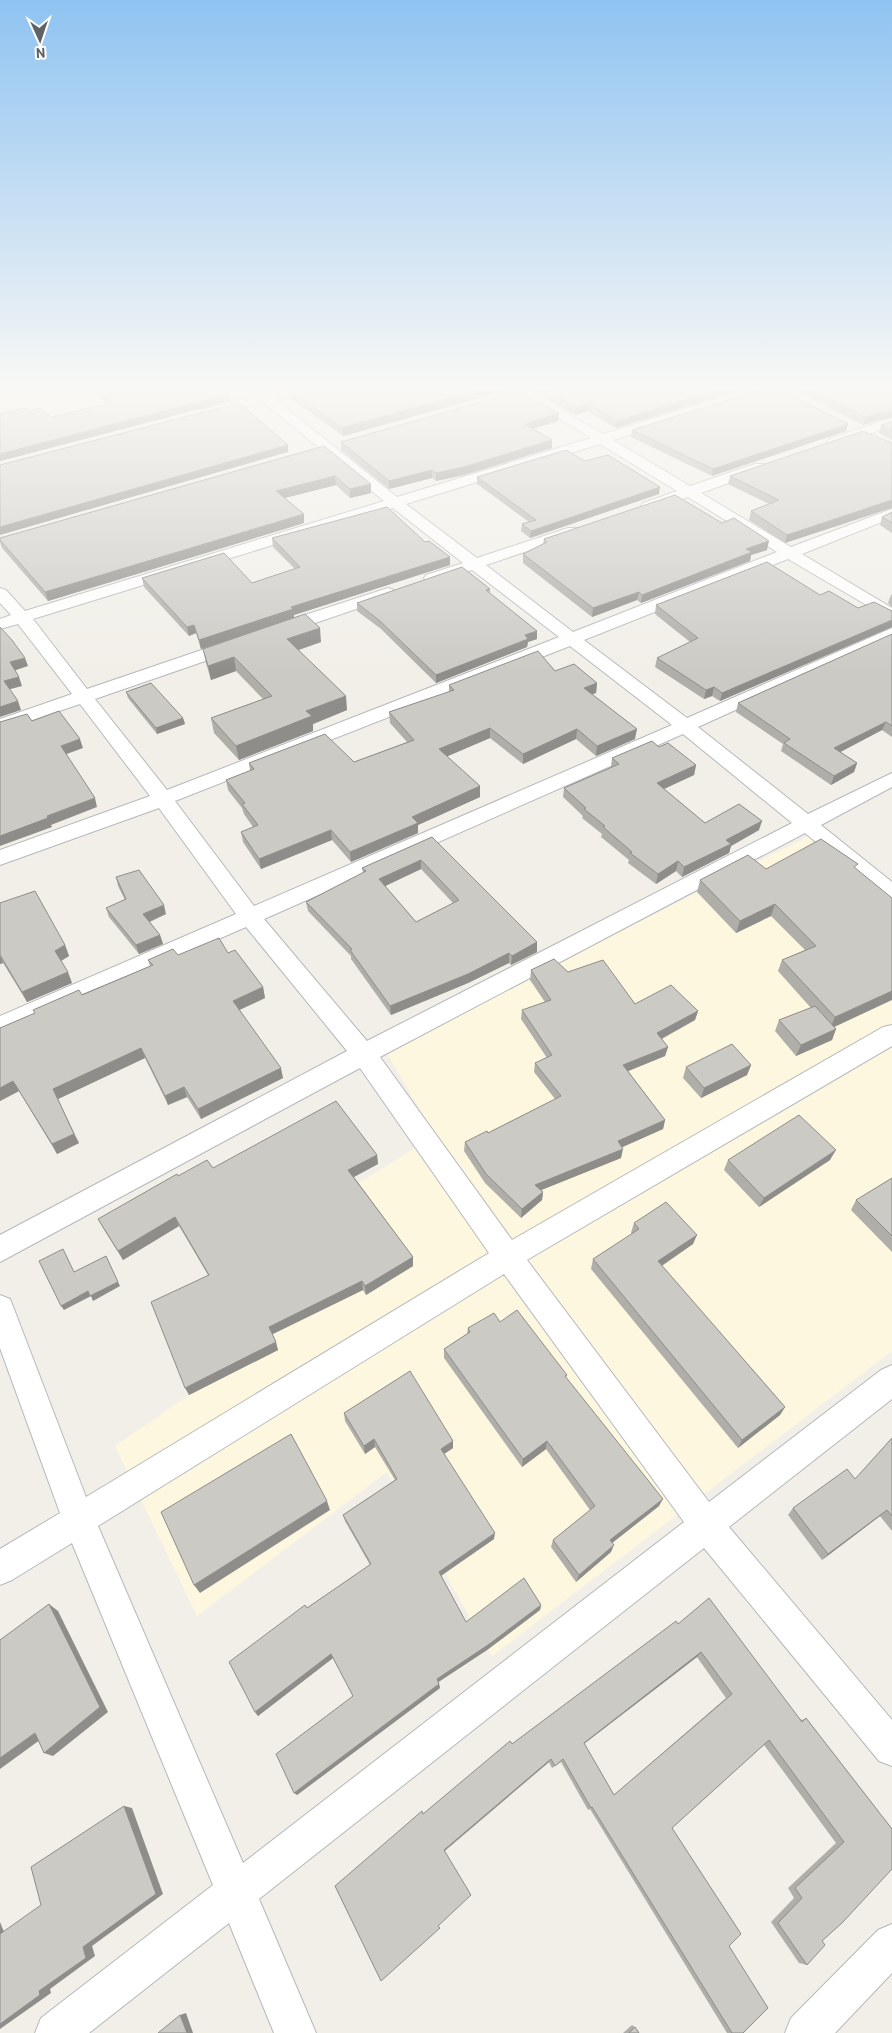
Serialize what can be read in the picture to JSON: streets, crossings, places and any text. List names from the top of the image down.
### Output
{
  "north": "bottom"
}
